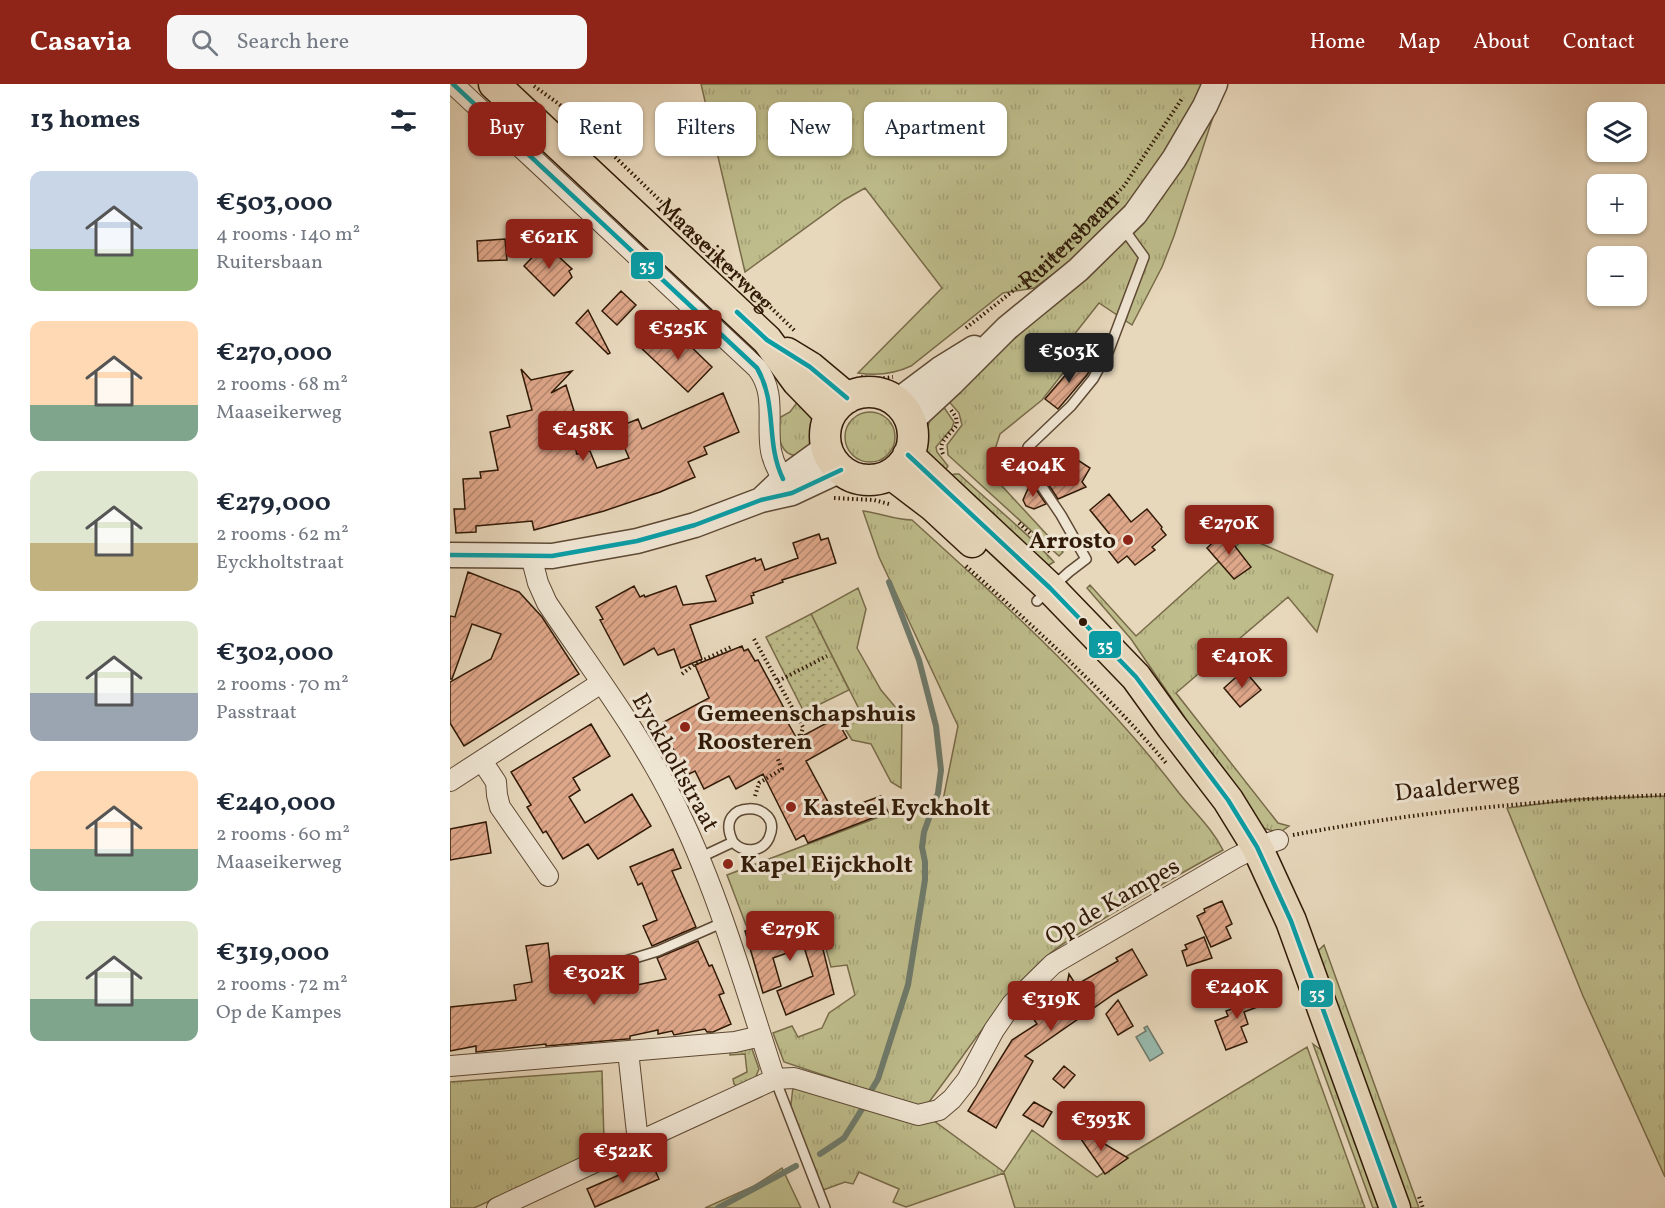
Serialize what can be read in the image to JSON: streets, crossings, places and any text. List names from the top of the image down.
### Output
{
  "streets": {
    "main road": ["Maaseikerweg"],
    "street": ["Ruitersbaan", "Eyckholtstraat", "Op de Kampes"],
    "path": ["Daalderweg"]
  },
  "crossings": [
    ["Ruitersbaan", "Maaseikerweg"],
    ["Eyckholtstraat", "Op de Kampes"],
    ["Daalderweg", "Op de Kampes"]
  ],
  "places": [
    "Arrosto",
    "Gemeenschapshuis Roosteren",
    "Kasteel Eyckholt",
    "Kapel Eijckholt"
  ],
  "lines": ["transit line 35"],
  "page": {
    "header": "Casavia",
    "search": "Search here",
    "nav": [
      "Home",
      "Map",
      "About",
      "Contact"
    ],
    "heading": "13 homes",
    "map_buttons": ["+", "−"],
    "chip": [
      "Buy",
      "Rent",
      "Filters",
      "New",
      "Apartment"
    ],
    "list": [
      {
        "name": "€503,000",
        "note": "4 rooms · 140 m² · Ruitersbaan"
      },
      {
        "name": "€270,000",
        "note": "2 rooms · 68 m² · Maaseikerweg"
      },
      {
        "name": "€279,000",
        "note": "2 rooms · 62 m² · Eyckholtstraat"
      },
      {
        "name": "€302,000",
        "note": "2 rooms · 70 m² · Passtraat"
      },
      {
        "name": "€240,000",
        "note": "2 rooms · 60 m² · Maaseikerweg"
      },
      {
        "name": "€319,000",
        "note": "2 rooms · 72 m² · Op de Kampes"
      }
    ],
    "price": [
      "€621K",
      "€525K",
      "€503K",
      "€458K",
      "€404K",
      "€270K",
      "€410K",
      "€279K",
      "€302K",
      "€240K",
      "€319K",
      "€393K",
      "€522K"
    ]
  }
}
